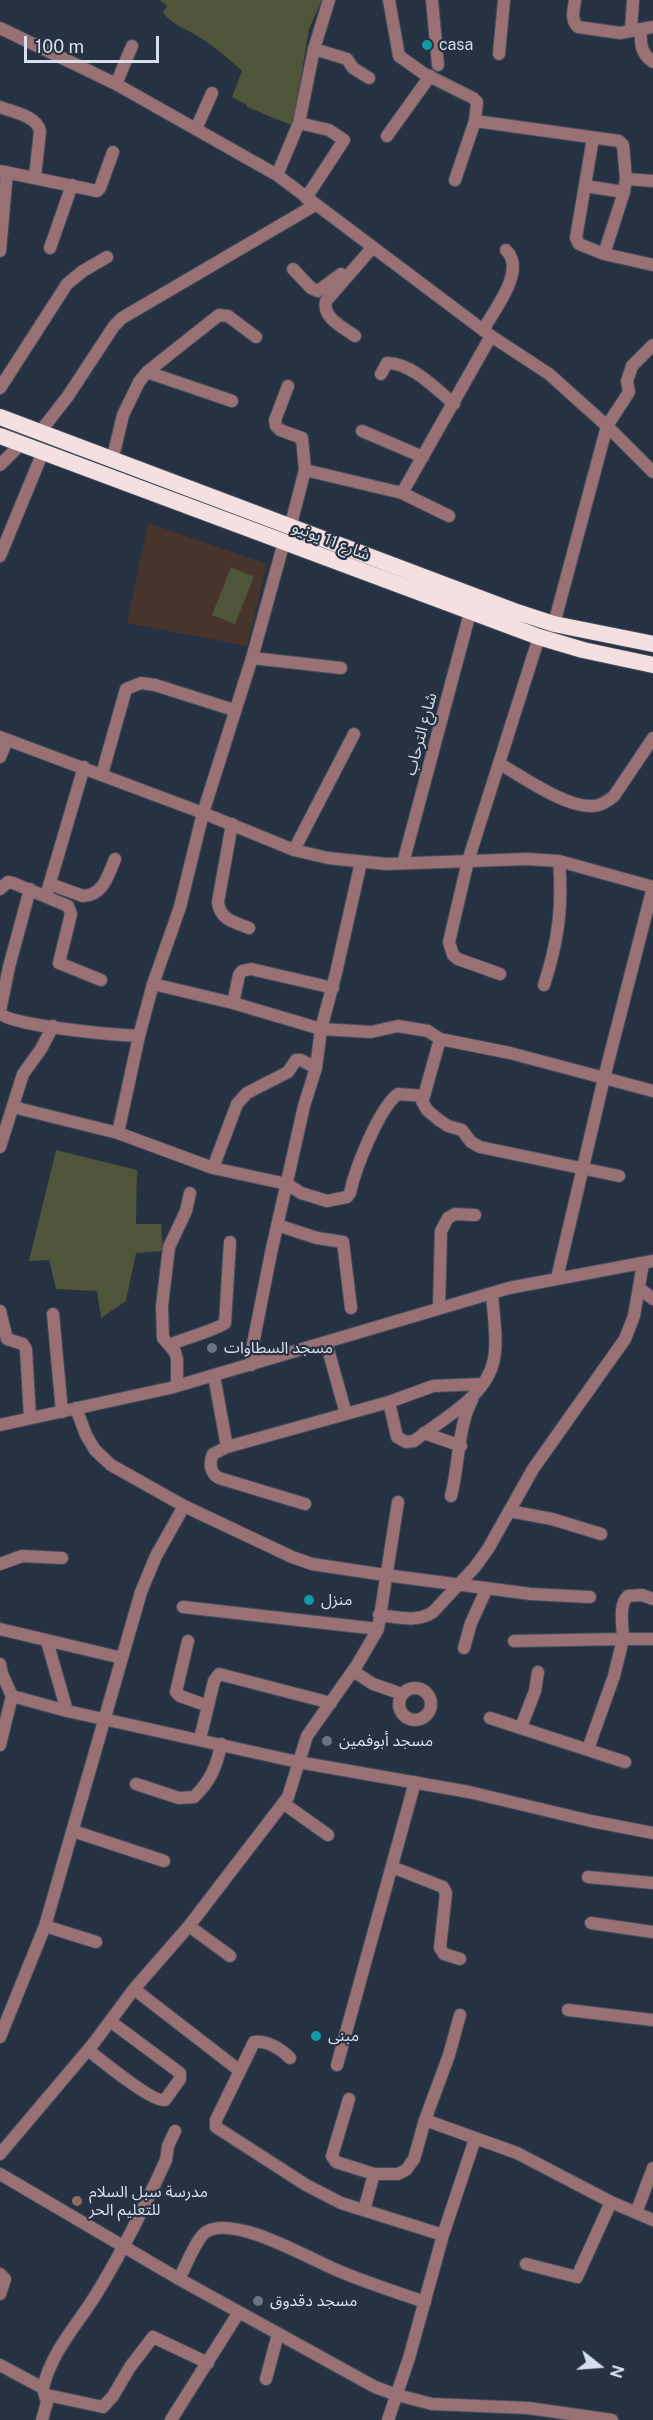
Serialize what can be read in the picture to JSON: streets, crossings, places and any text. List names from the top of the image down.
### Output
{
  "streets": {
    "highway": ["شارع 11 يونيو"],
    "street": ["شارع الترحاب"]
  },
  "crossings": [
    ["شارع 11 يونيو", "شارع الترحاب"]
  ],
  "places": [
    "casa",
    "مسجد السطاوات",
    "منزل",
    "مسجد أبوفمين",
    "مبنى",
    "مدرسة سبل السلام للتعليم الحر",
    "مسجد دقدوق"
  ],
  "scale_bar": "100 m",
  "north": "right"
}
